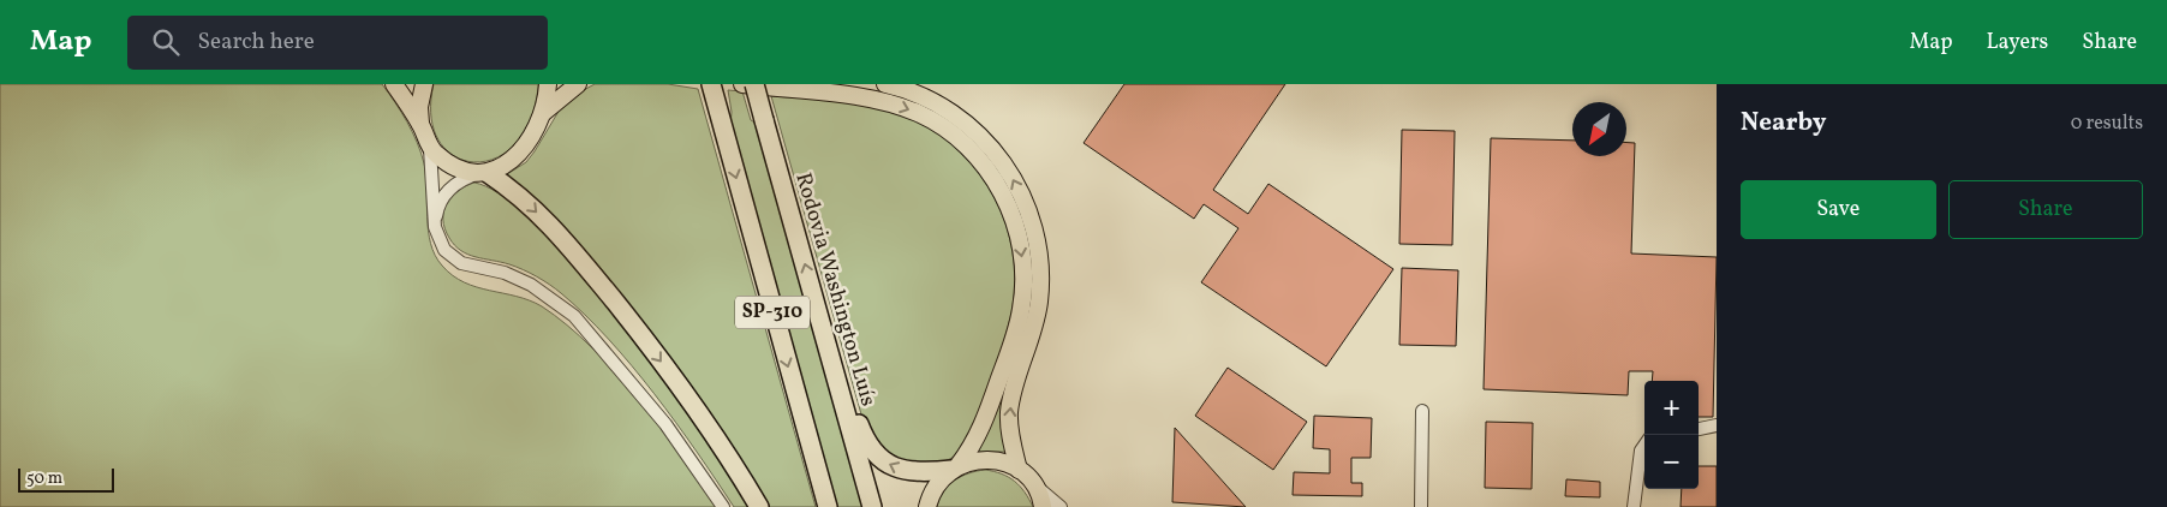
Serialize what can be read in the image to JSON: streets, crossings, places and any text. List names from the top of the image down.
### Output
{
  "streets": {
    "highway": ["Rodovia Washington Luís", "SP-310"]
  },
  "scale_bar": "50 m",
  "north": "bottom left",
  "page": {
    "header": "Map",
    "search": "Search here",
    "nav": ["Map", "Layers", "Share"],
    "heading": ["Nearby", "0 results"],
    "buttons": ["Save", "Share"],
    "map_buttons": ["+", "−"],
    "scale": "50 m"
  }
}
